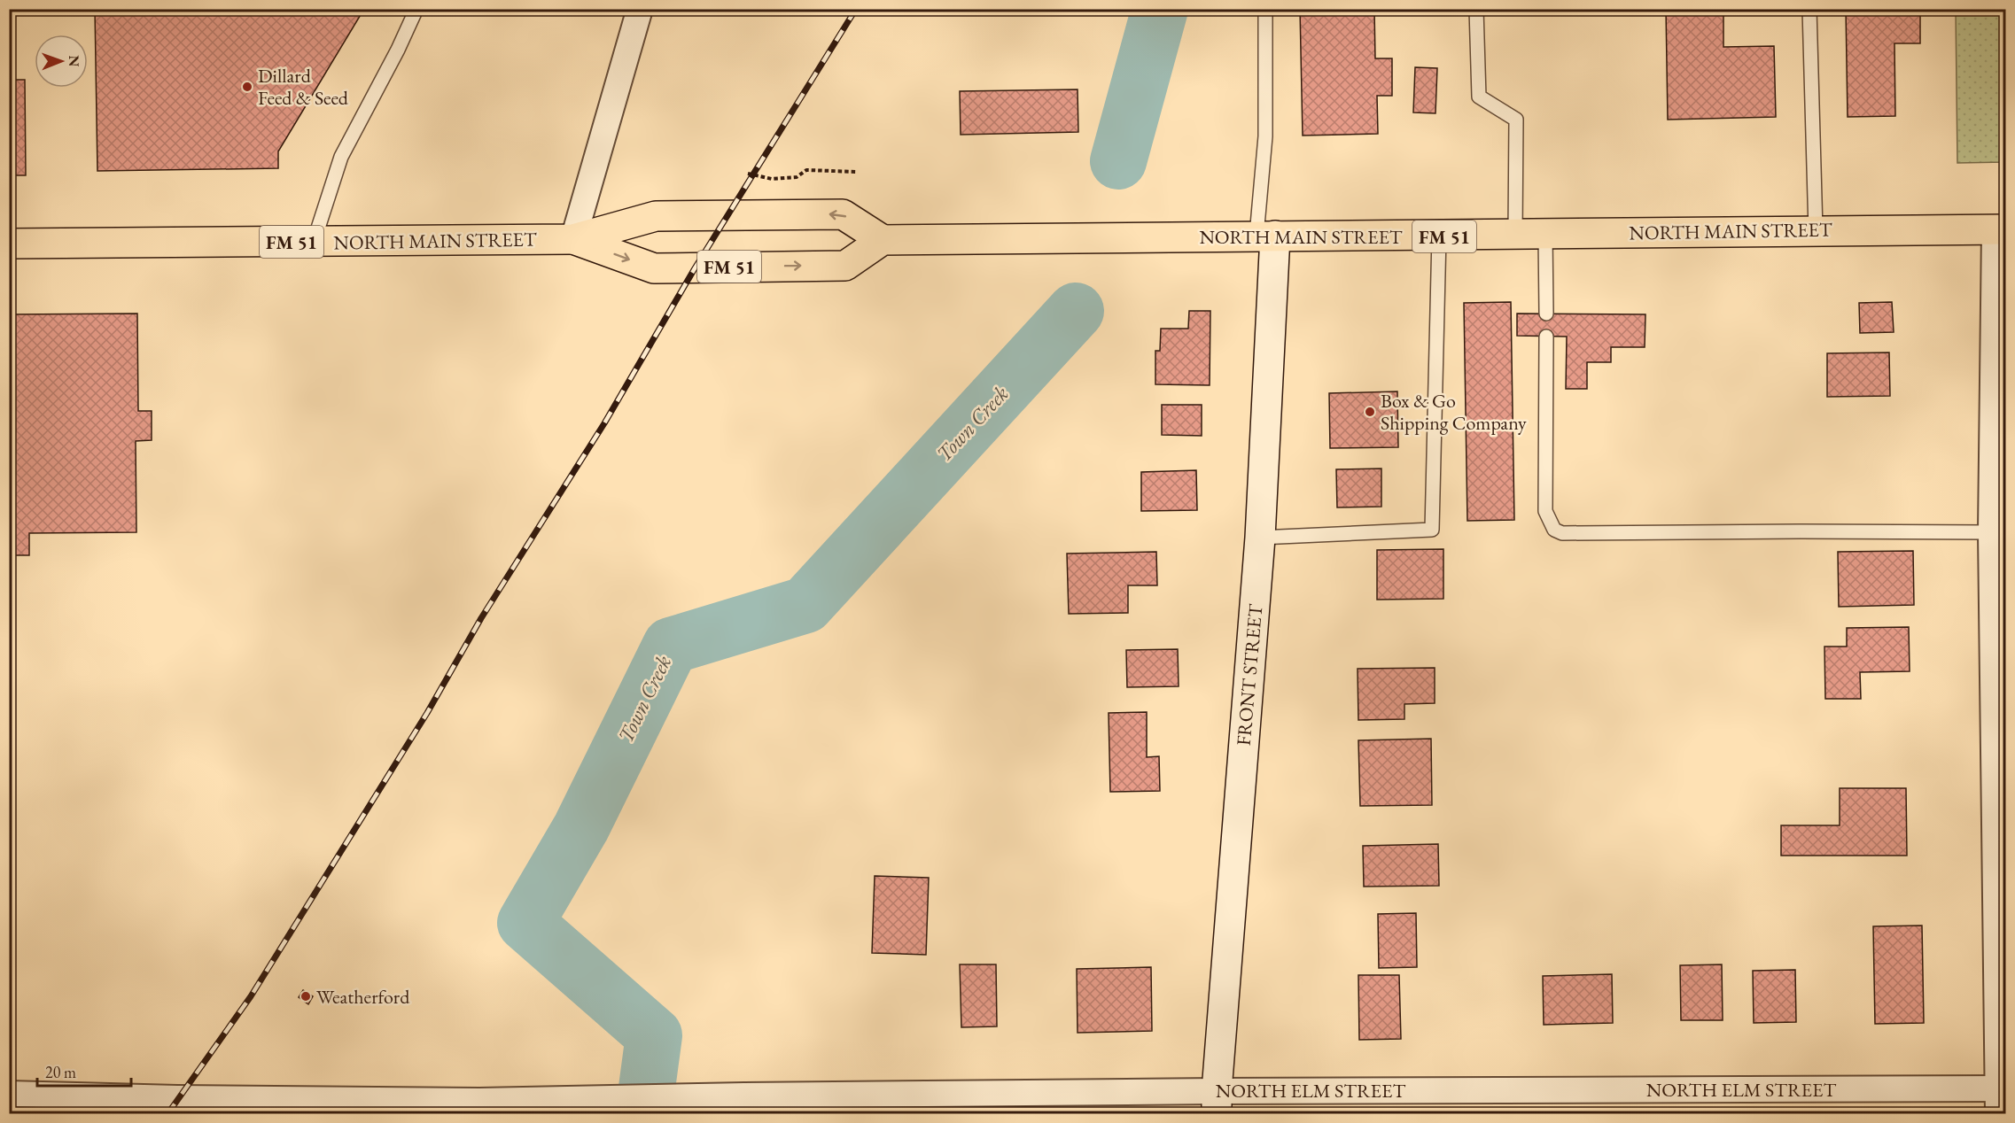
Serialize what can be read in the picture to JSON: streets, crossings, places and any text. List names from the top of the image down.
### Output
{
  "streets": {
    "main road": ["NORTH MAIN STREET", "FM 51"],
    "street": ["FRONT STREET", "NORTH ELM STREET"]
  },
  "crossings": [
    ["NORTH MAIN STREET", "FRONT STREET"],
    ["FRONT STREET", "NORTH ELM STREET"]
  ],
  "water": ["Town Creek"],
  "places": ["Dillard Feed & Seed", "Box & Go Shipping Company", "Weatherford"],
  "scale_bar": "20 m",
  "north": "right"
}
